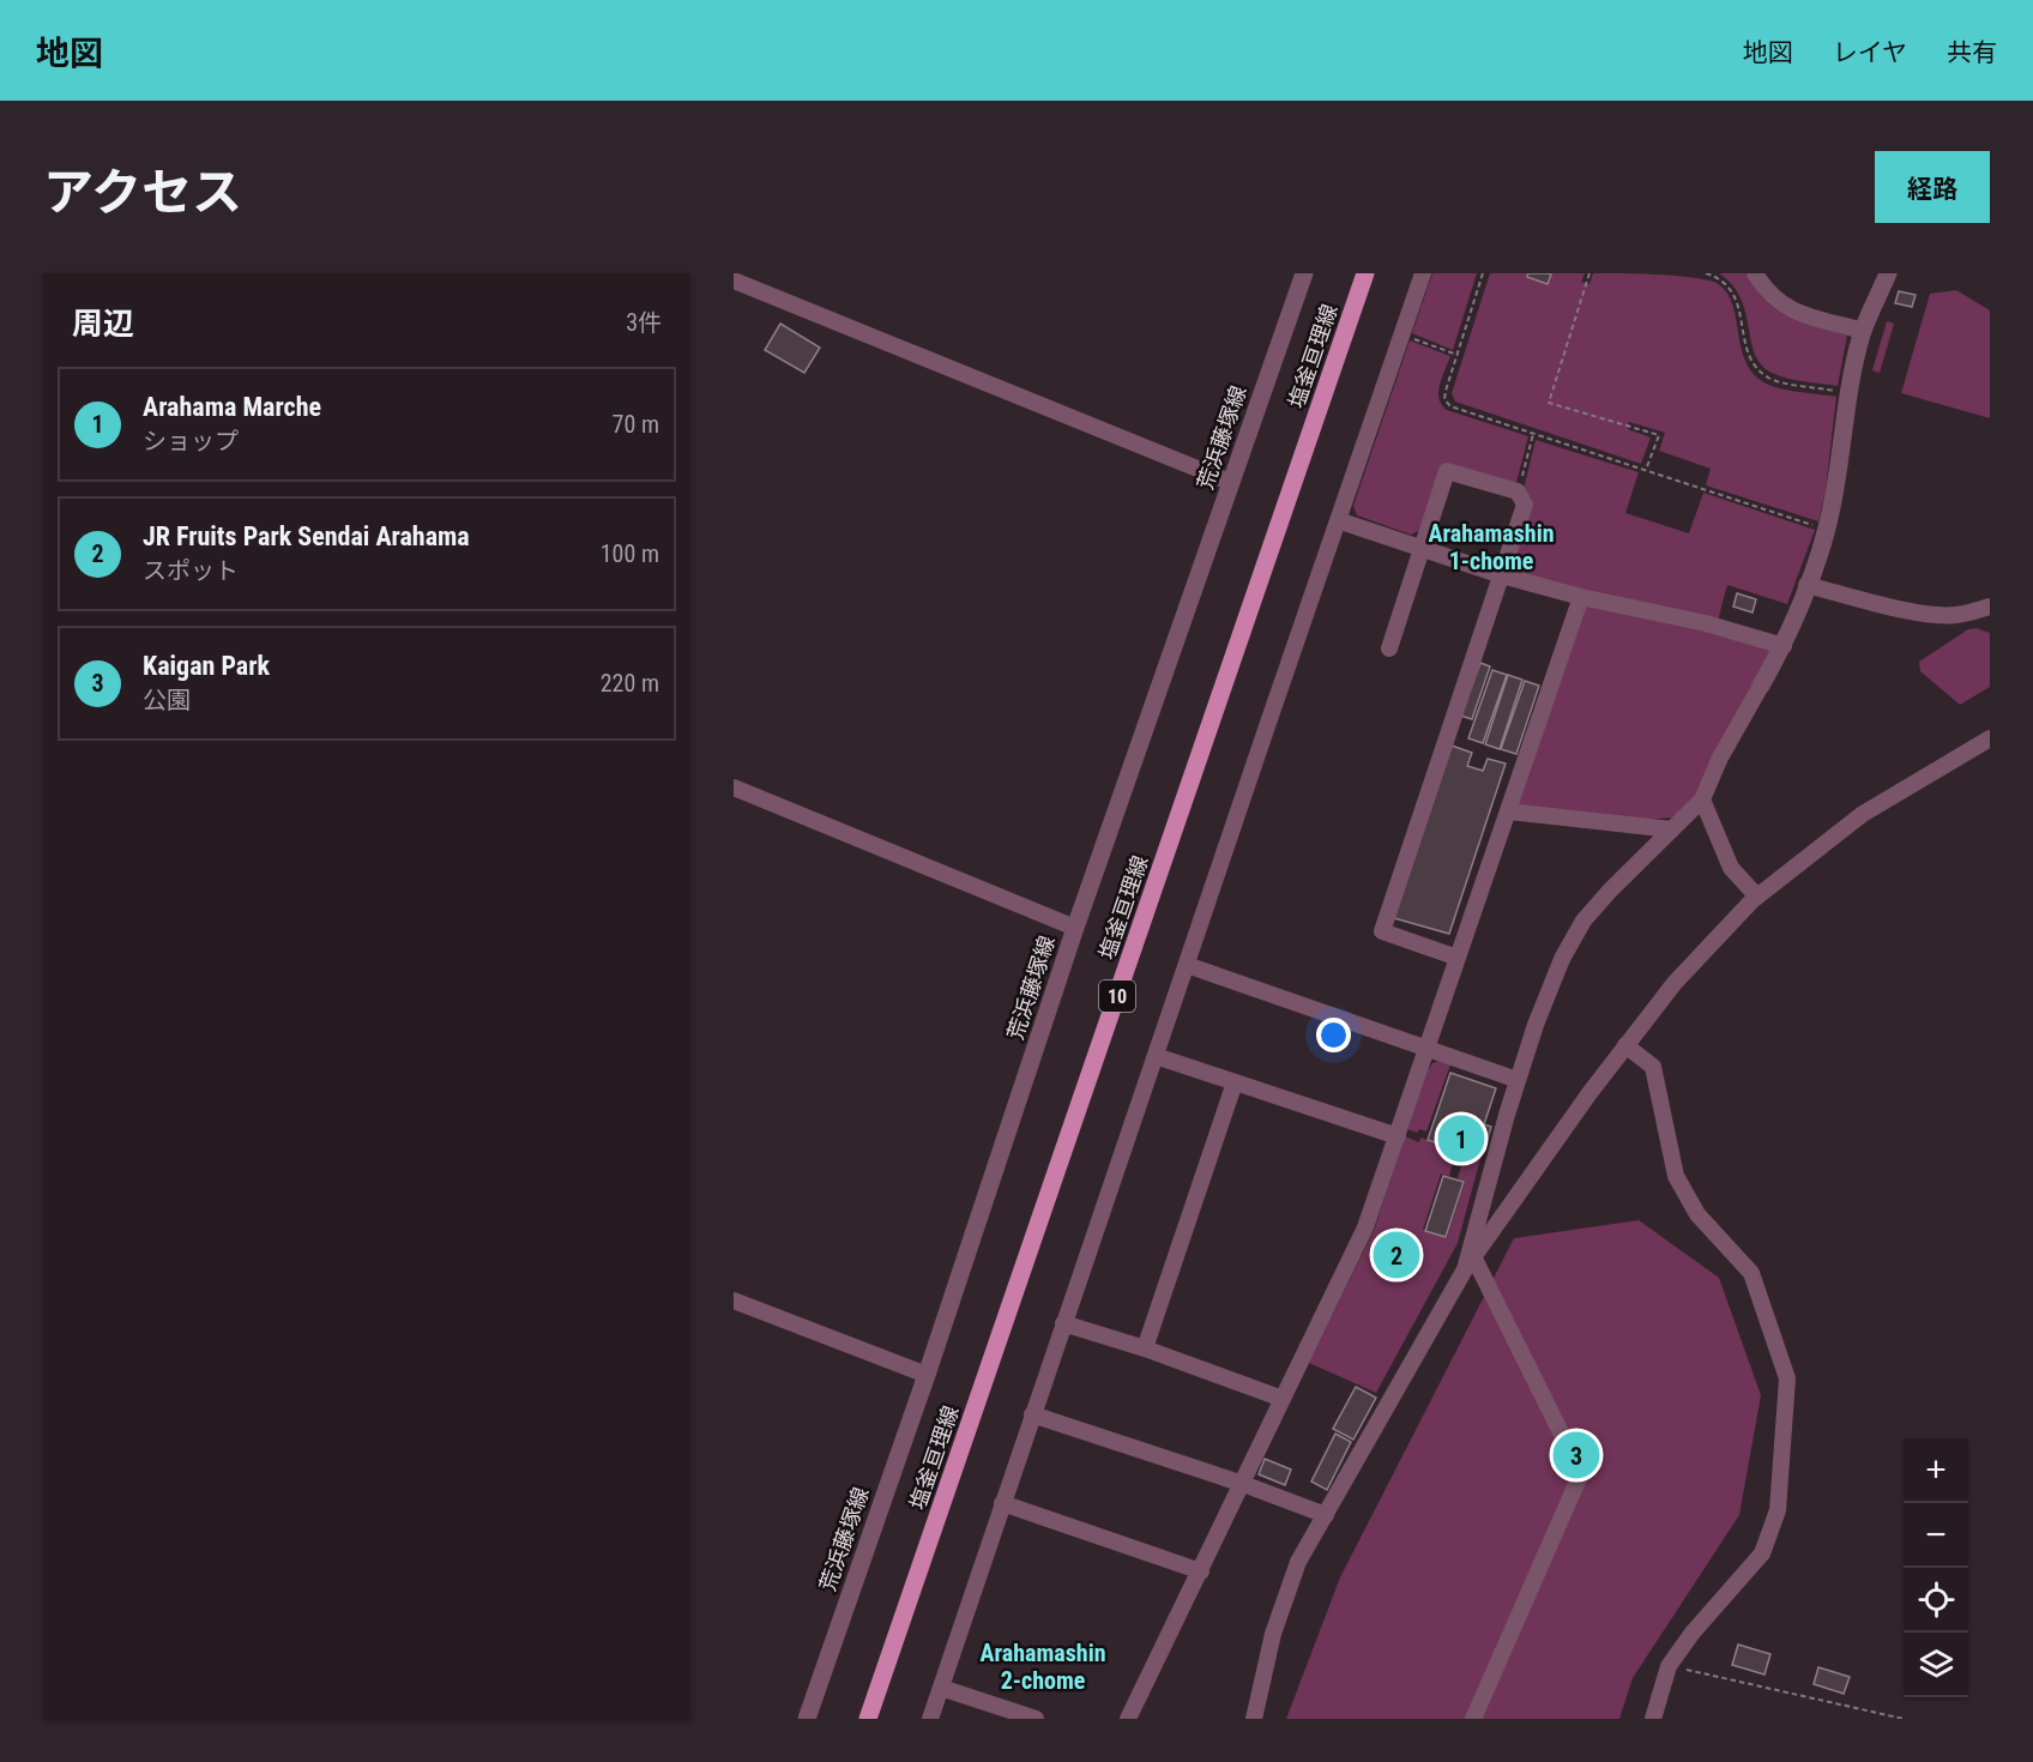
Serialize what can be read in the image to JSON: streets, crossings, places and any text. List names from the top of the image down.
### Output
{
  "streets": {
    "main road": ["塩釜亘理線", "10"],
    "street": ["荒浜藤塚線"]
  },
  "districts": ["Arahamashin 1-chome", "Arahamashin 2-chome"],
  "page": {
    "header": "地図",
    "nav": ["地図", "レイヤ", "共有"],
    "title": "アクセス",
    "buttons": "経路",
    "heading": ["周辺", "3件"],
    "list": [
      {
        "mark": "1",
        "name": "Arahama Marche",
        "note": "ショップ",
        "value": "70 m"
      },
      {
        "mark": "2",
        "name": "JR Fruits Park Sendai Arahama",
        "note": "スポット",
        "value": "100 m"
      },
      {
        "mark": "3",
        "name": "Kaigan Park",
        "note": "公園",
        "value": "220 m"
      }
    ],
    "pins": ["1", "2", "3"],
    "map_buttons": ["+", "−"]
  }
}
